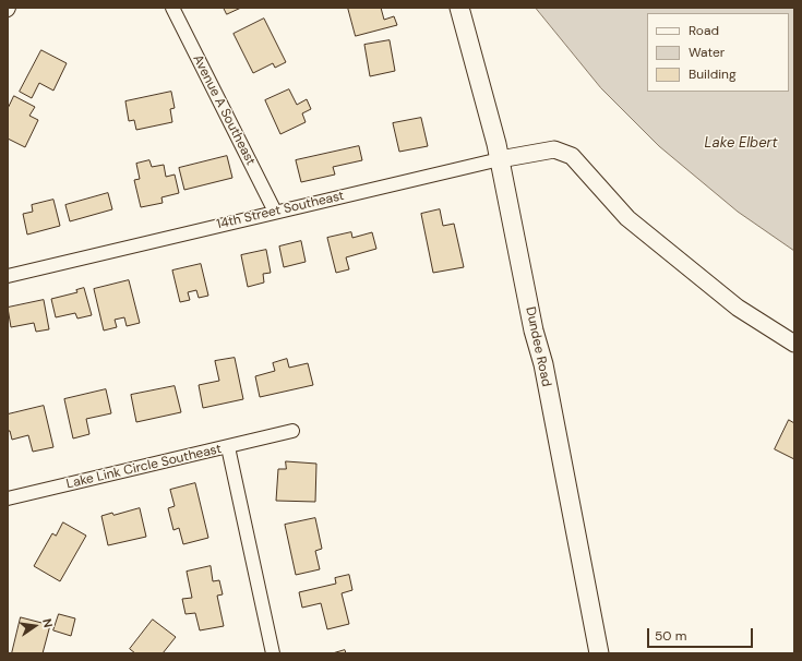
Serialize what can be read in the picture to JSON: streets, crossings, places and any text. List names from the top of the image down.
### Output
{
  "streets": {
    "main road": ["Dundee Road"],
    "street": ["Avenue A Southeast", "14th Street Southeast", "Lake Link Circle Southeast"]
  },
  "crossings": [
    ["Avenue A Southeast", "14th Street Southeast"],
    ["14th Street Southeast", "Dundee Road"]
  ],
  "water": ["Lake Elbert"],
  "legend": ["Road", "Water", "Building"],
  "scale_bar": "50 m",
  "north": "right"
}
